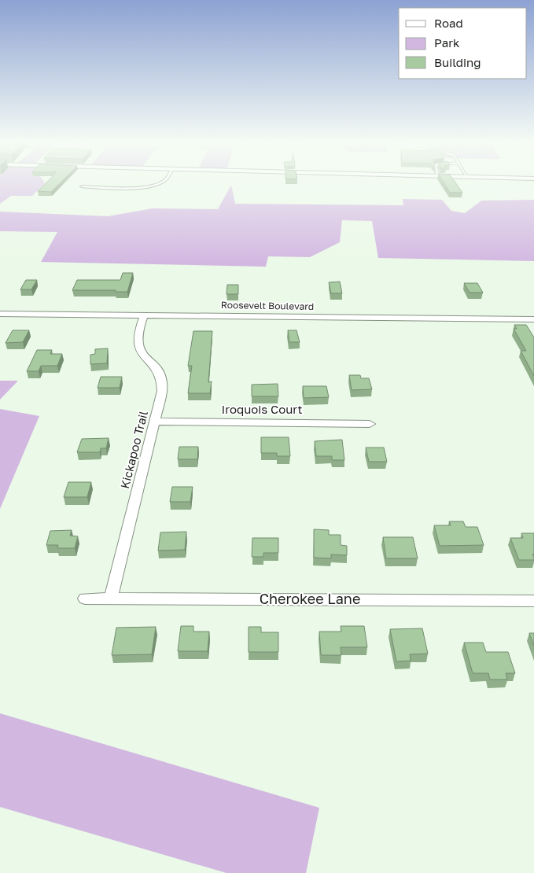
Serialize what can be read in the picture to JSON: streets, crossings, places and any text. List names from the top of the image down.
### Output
{
  "streets": {
    "street": [
      "Roosevelt Boulevard",
      "Iroquois Court",
      "Kickapoo Trail",
      "Cherokee Lane"
    ]
  },
  "crossings": [
    ["Roosevelt Boulevard", "Kickapoo Trail"],
    ["Iroquois Court", "Kickapoo Trail"],
    ["Kickapoo Trail", "Cherokee Lane"]
  ],
  "legend": ["Road", "Park", "Building"]
}
